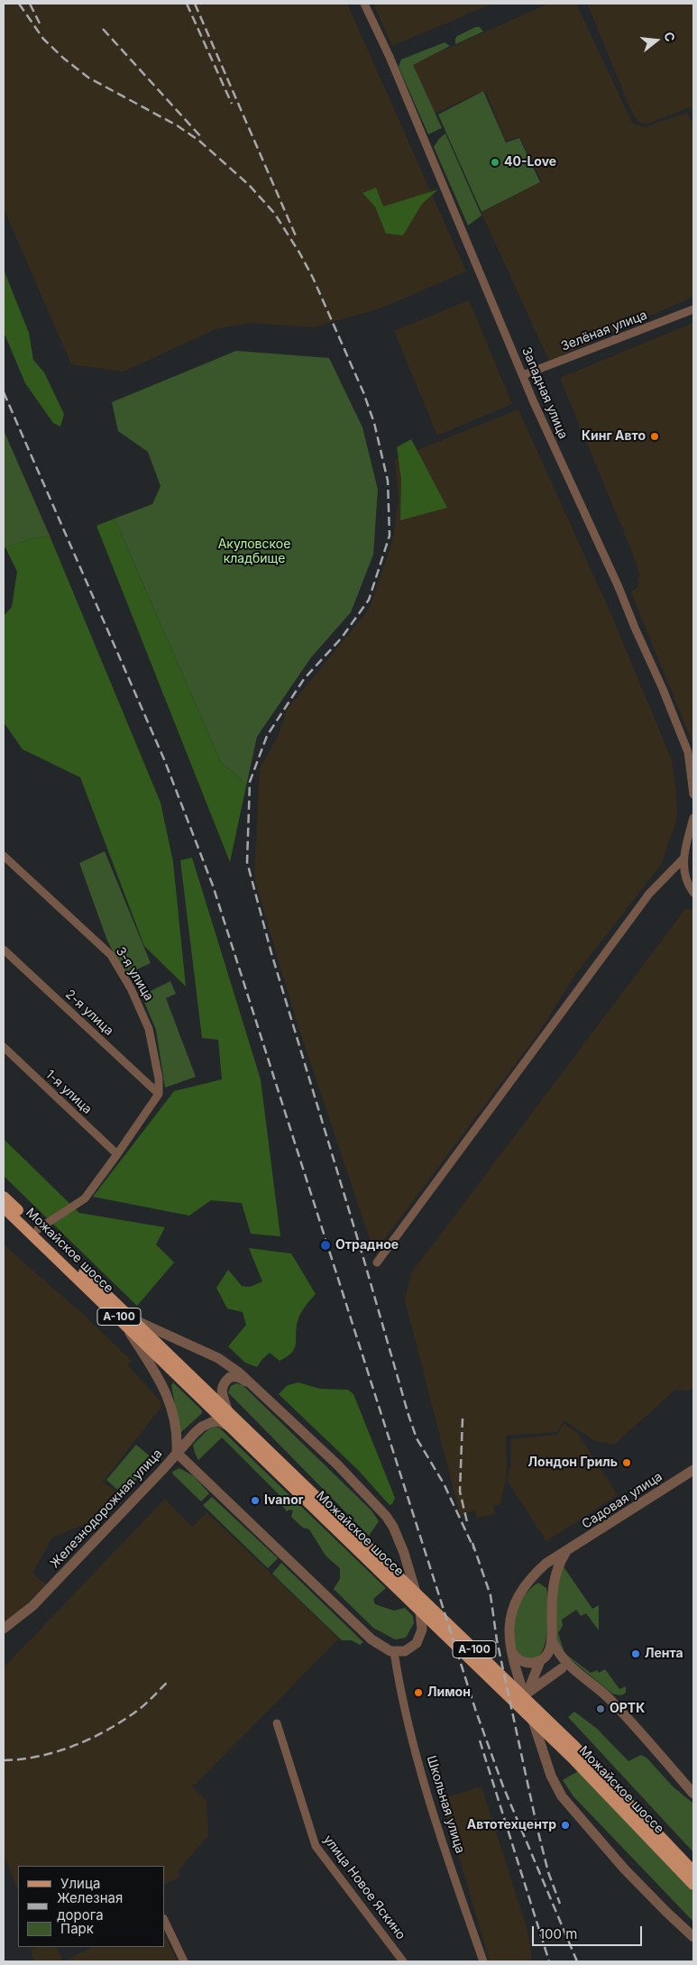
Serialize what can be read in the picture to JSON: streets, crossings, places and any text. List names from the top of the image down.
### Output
{
  "streets": {
    "main road": ["Можайское шоссе", "А-100"],
    "street": [
      "Зелёная улица",
      "Западная улица",
      "3-я улица",
      "2-я улица",
      "1-я улица",
      "Садовая улица",
      "Железнодорожная улица",
      "Школьная улица",
      "улица Новое Яскино"
    ]
  },
  "crossings": [
    ["Зелёная улица", "Западная улица"],
    ["3-я улица", "2-я улица"],
    ["Можайское шоссе", "Железнодорожная улица"]
  ],
  "parks": ["Акуловское кладбище"],
  "places": [
    "40-Love",
    "Кинг Авто",
    "Отрадное",
    "Лондон Гриль",
    "Ivanor",
    "Лента",
    "Лимон",
    "ОРТК",
    "Автотехцентр"
  ],
  "legend": ["Улица", "Железная дорога", "Парк"],
  "scale_bar": "100 m",
  "north": "right"
}
